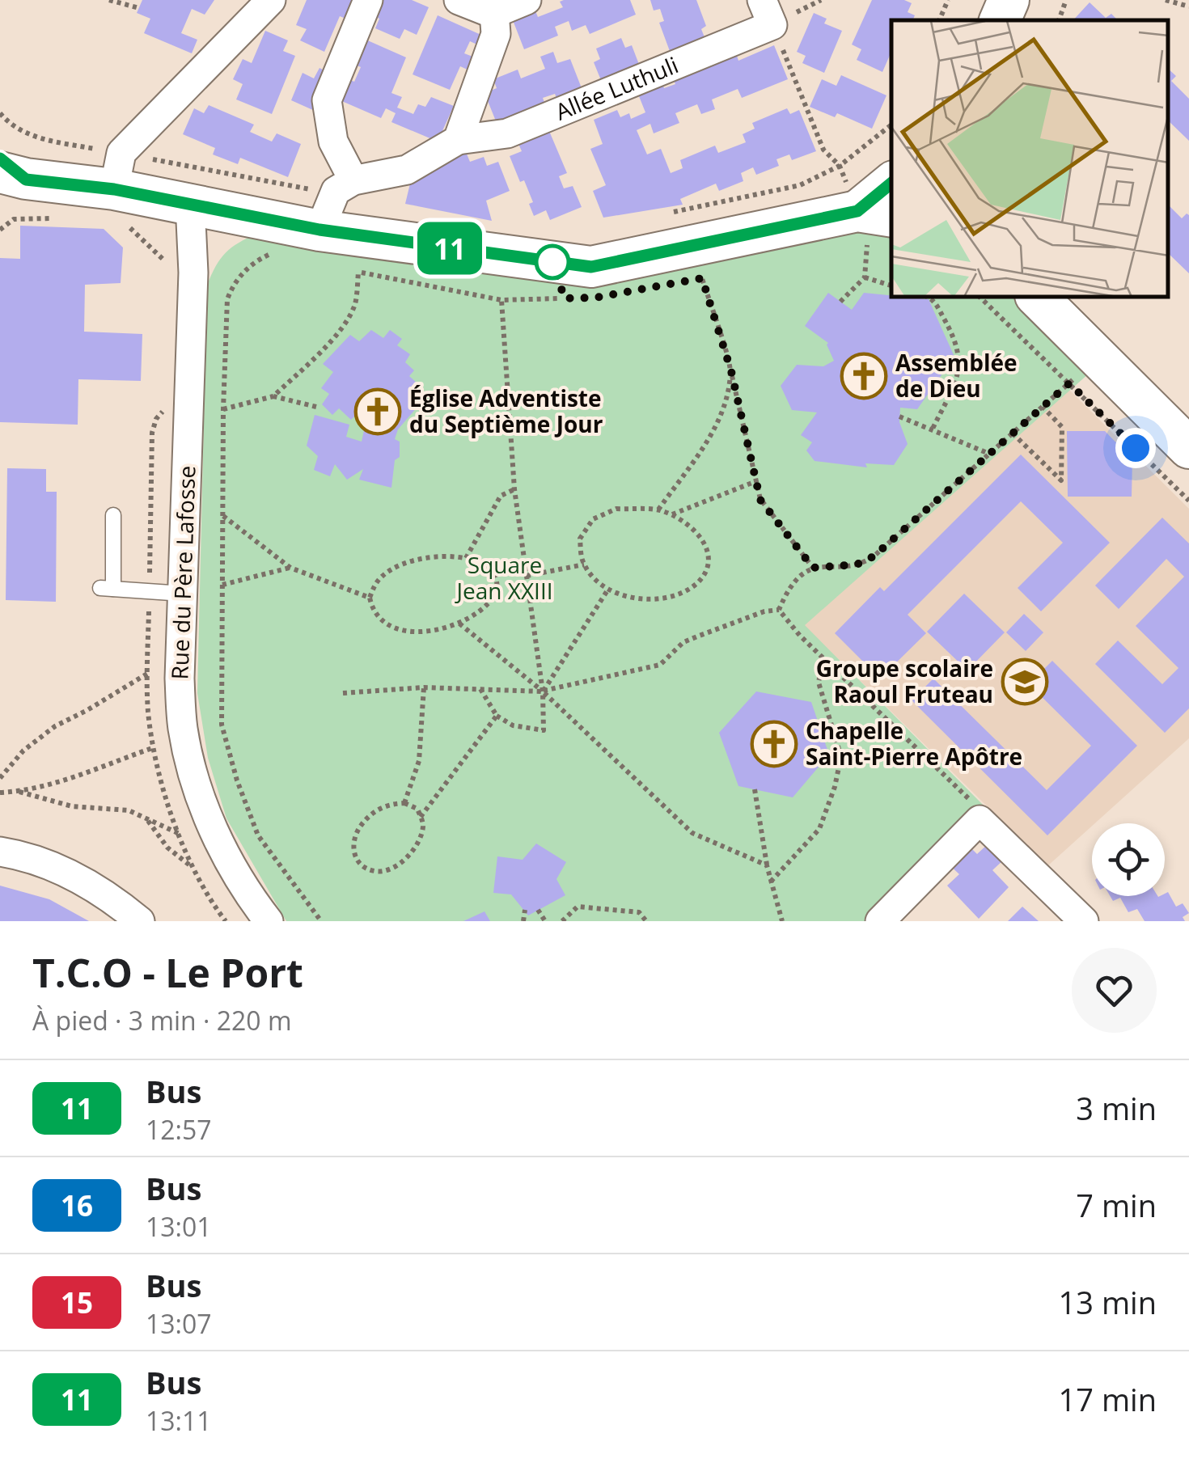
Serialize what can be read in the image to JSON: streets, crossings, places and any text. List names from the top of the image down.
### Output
{
  "streets": {
    "street": ["Allée Luthuli", "Rue du Père Lafosse"]
  },
  "parks": ["Square Jean XXIII"],
  "places": {
    "church": ["Assemblée de Dieu", "Église Adventiste du Septième Jour", "Chapelle Saint-Pierre Apôtre"],
    "school or university": ["Groupe scolaire Raoul Fruteau"]
  },
  "lines": ["bus line 11"],
  "page": {
    "on_map": "11",
    "heading": ["T.C.O - Le Port", "À pied · 3 min · 220 m"],
    "list": [
      {
        "mark": "11",
        "name": "Bus",
        "note": "12:57",
        "value": "3 min"
      },
      {
        "mark": "16",
        "name": "Bus",
        "note": "13:01",
        "value": "7 min"
      },
      {
        "mark": "15",
        "name": "Bus",
        "note": "13:07",
        "value": "13 min"
      },
      {
        "mark": "11",
        "name": "Bus",
        "note": "13:11",
        "value": "17 min"
      }
    ]
  }
}
